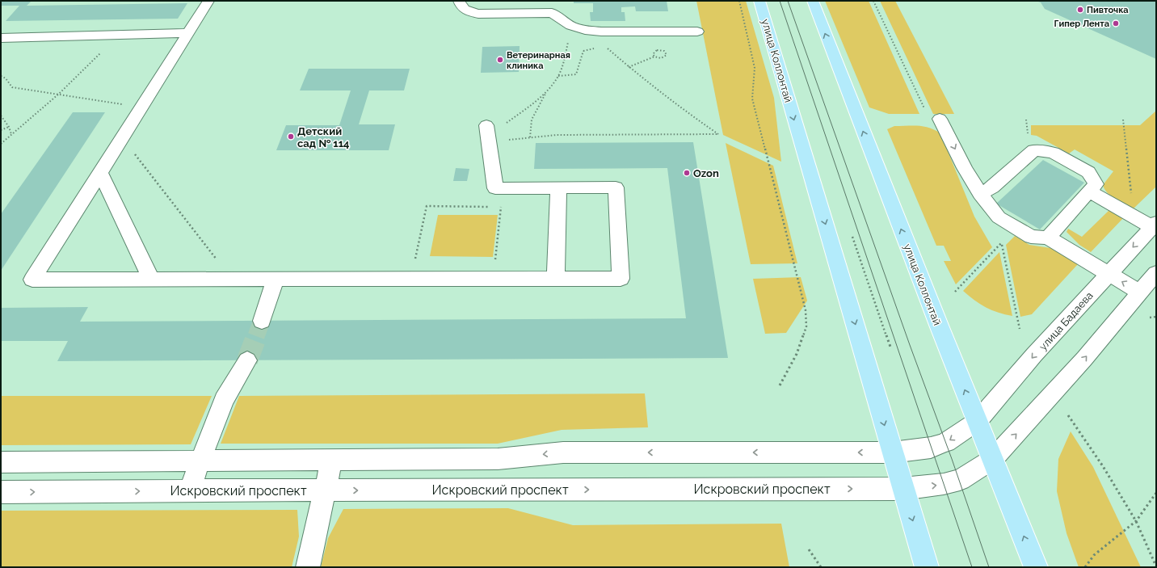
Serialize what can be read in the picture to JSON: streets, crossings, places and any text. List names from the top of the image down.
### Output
{
  "streets": {
    "main road": ["улица Коллонтай"],
    "street": ["улица Бадаева", "Искровский проспект"]
  },
  "crossings": [
    ["улица Коллонтай", "улица Бадаева"],
    ["улица Коллонтай", "Искровский проспект"]
  ],
  "places": [
    "Пивточка",
    "Гипер Лента",
    "Ветеринарная клиника",
    "Детский сад № 114",
    "Ozon"
  ]
}
